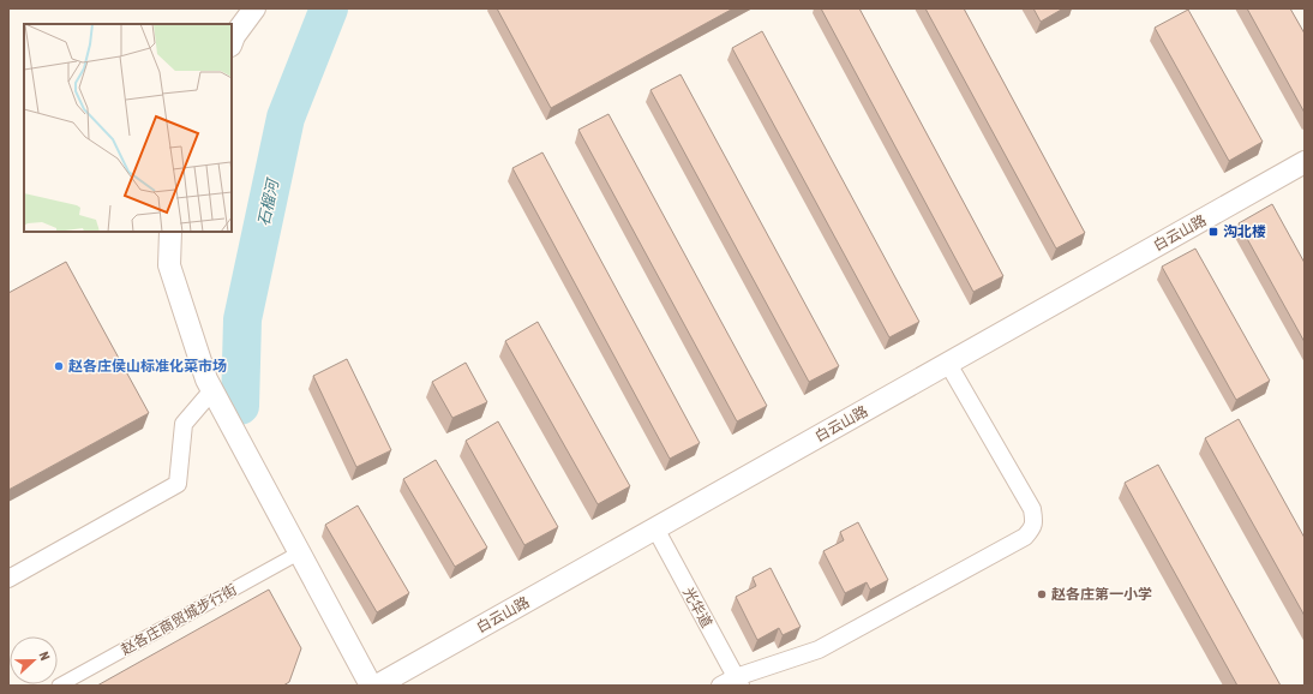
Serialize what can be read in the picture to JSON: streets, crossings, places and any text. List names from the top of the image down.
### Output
{
  "streets": {
    "street": ["白云山路", "光华道", "赵各庄商贸城步行街"]
  },
  "crossings": [
    ["白云山路", "光华道"]
  ],
  "water": ["石榴河"],
  "places": {
    "transit": ["沟北楼"],
    "other": ["赵各庄侯山标准化菜市场", "赵各庄第一小学"]
  },
  "north": "right"
}
